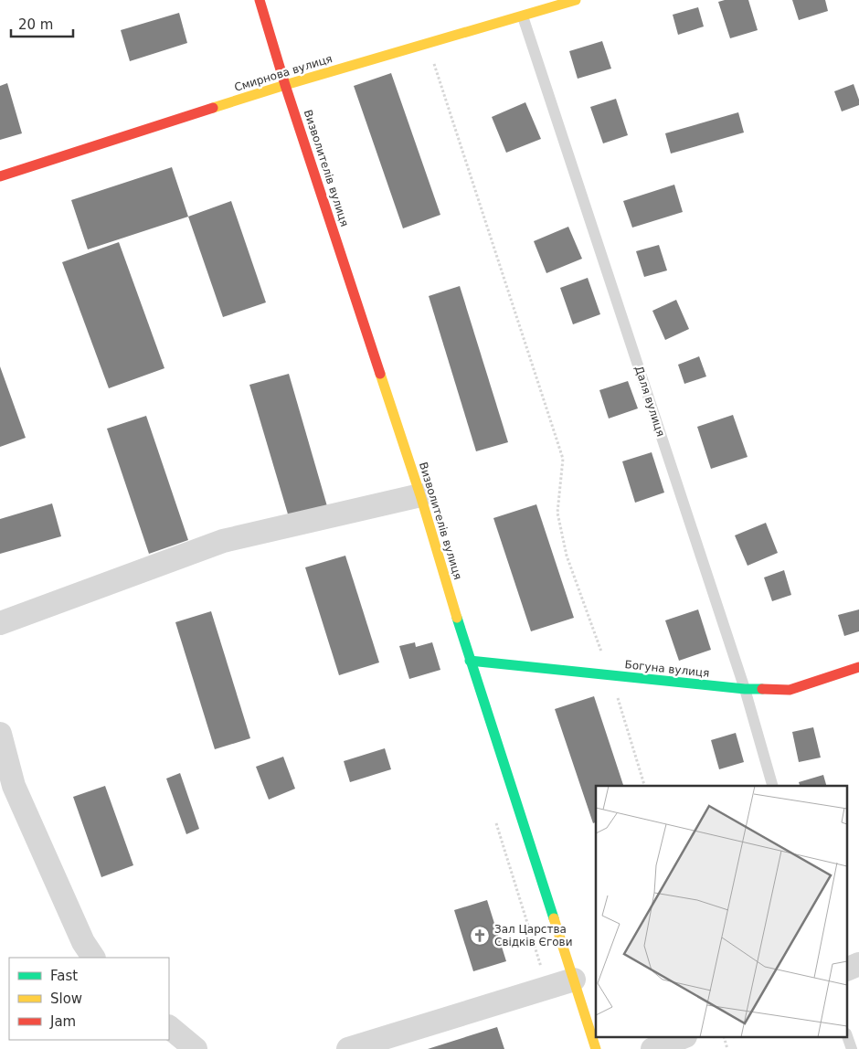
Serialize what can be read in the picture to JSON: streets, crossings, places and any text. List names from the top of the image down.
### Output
{
  "streets": {
    "street": ["Смирнова вулиця", "Визволителів вулиця", "Богуна вулиця"],
    "lane": ["Даля вулиця"]
  },
  "crossings": [
    ["Смирнова вулиця", "Визволителів вулиця"],
    ["Смирнова вулиця", "Даля вулиця"],
    ["Визволителів вулиця", "Богуна вулиця"],
    ["Даля вулиця", "Богуна вулиця"]
  ],
  "places": {
    "church": ["Зал Царства Свідків Єгови"]
  },
  "legend": ["Fast", "Slow", "Jam"],
  "scale_bar": "20 m"
}
